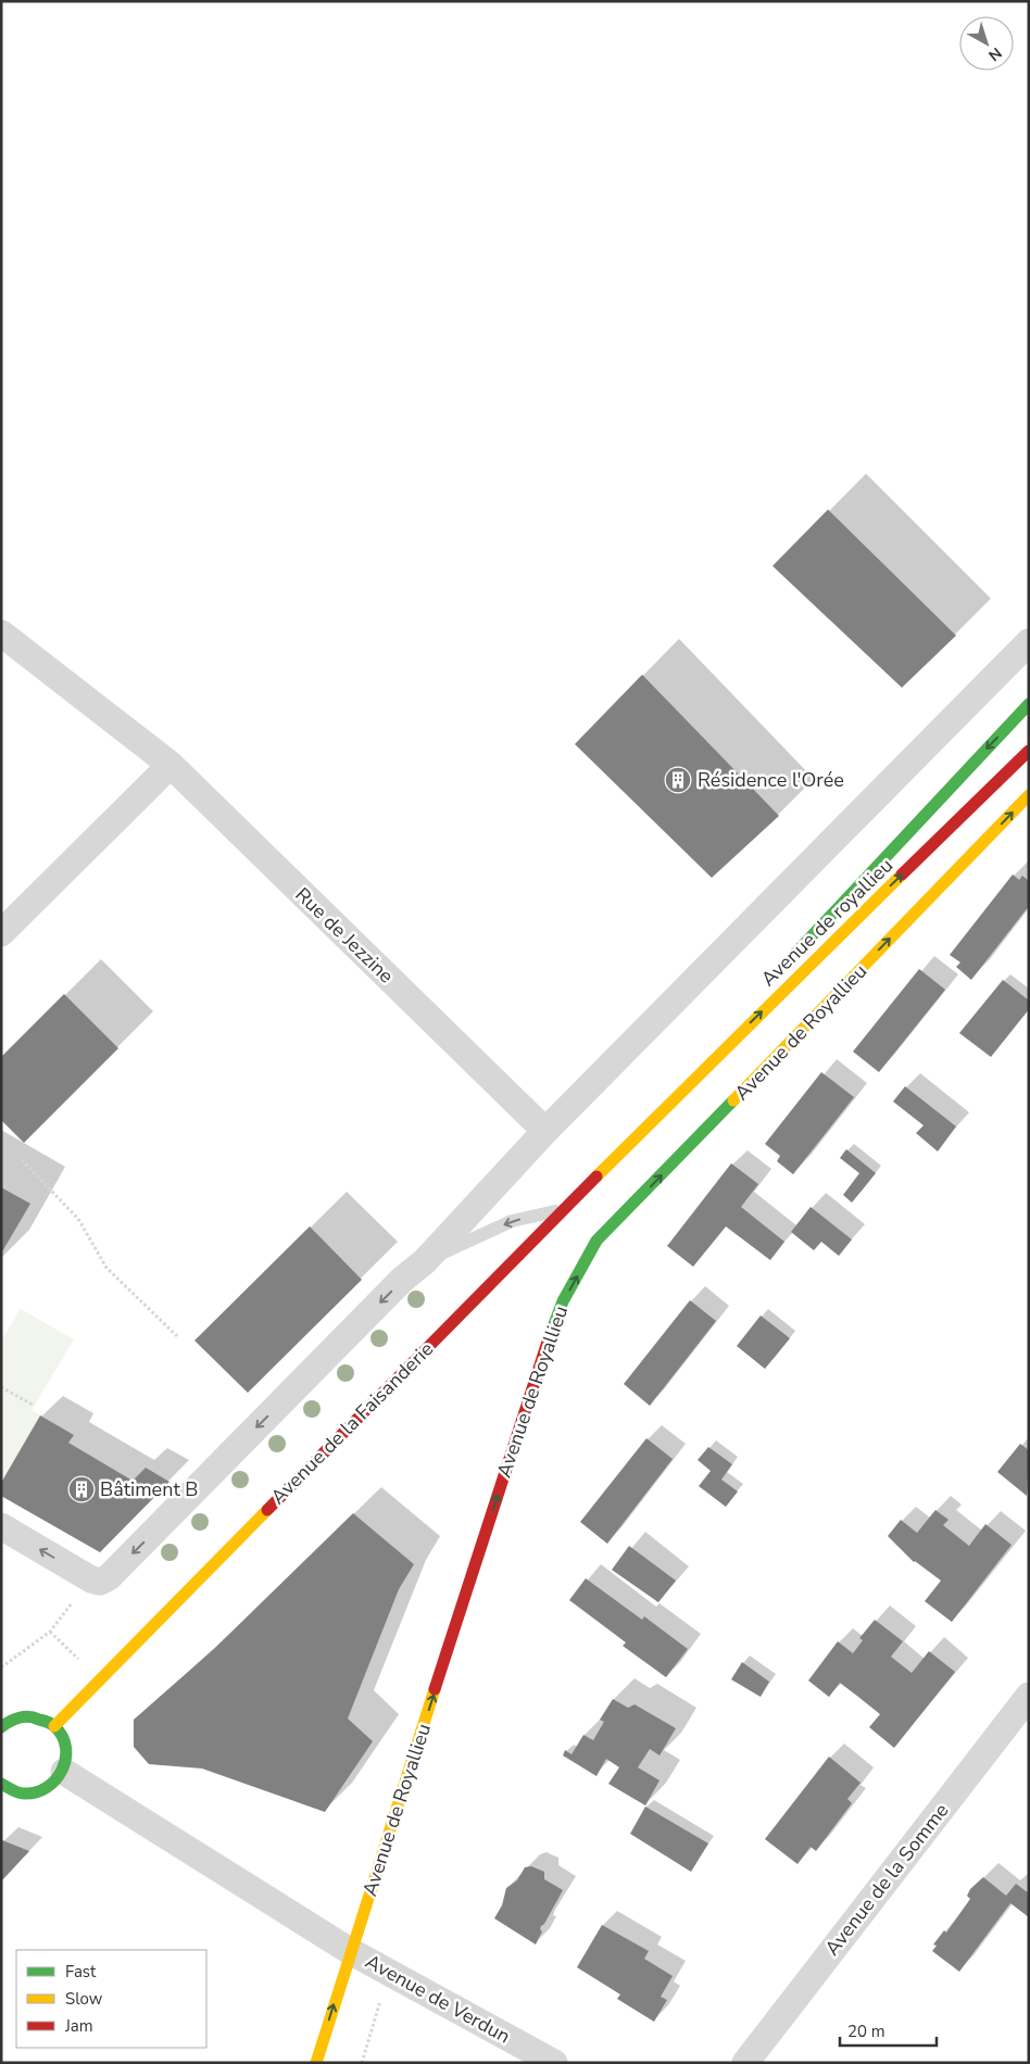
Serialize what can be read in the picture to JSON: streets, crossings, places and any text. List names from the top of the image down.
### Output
{
  "streets": {
    "main road": ["Avenue de royallieu", "Avenue de Royallieu", "Avenue de la Faisanderie"],
    "street": ["Rue de Jezzine", "Avenue de la Somme", "Avenue de Verdun"]
  },
  "crossings": [
    ["Avenue de royallieu", "Avenue de la Faisanderie"],
    ["Avenue de Royallieu", "Avenue de Verdun"]
  ],
  "one_way": ["Avenue de royallieu"],
  "places": {
    "building": ["Résidence l'Orée", "Bâtiment B"]
  },
  "legend": ["Fast", "Slow", "Jam"],
  "scale_bar": "20 m",
  "north": "bottom right"
}
